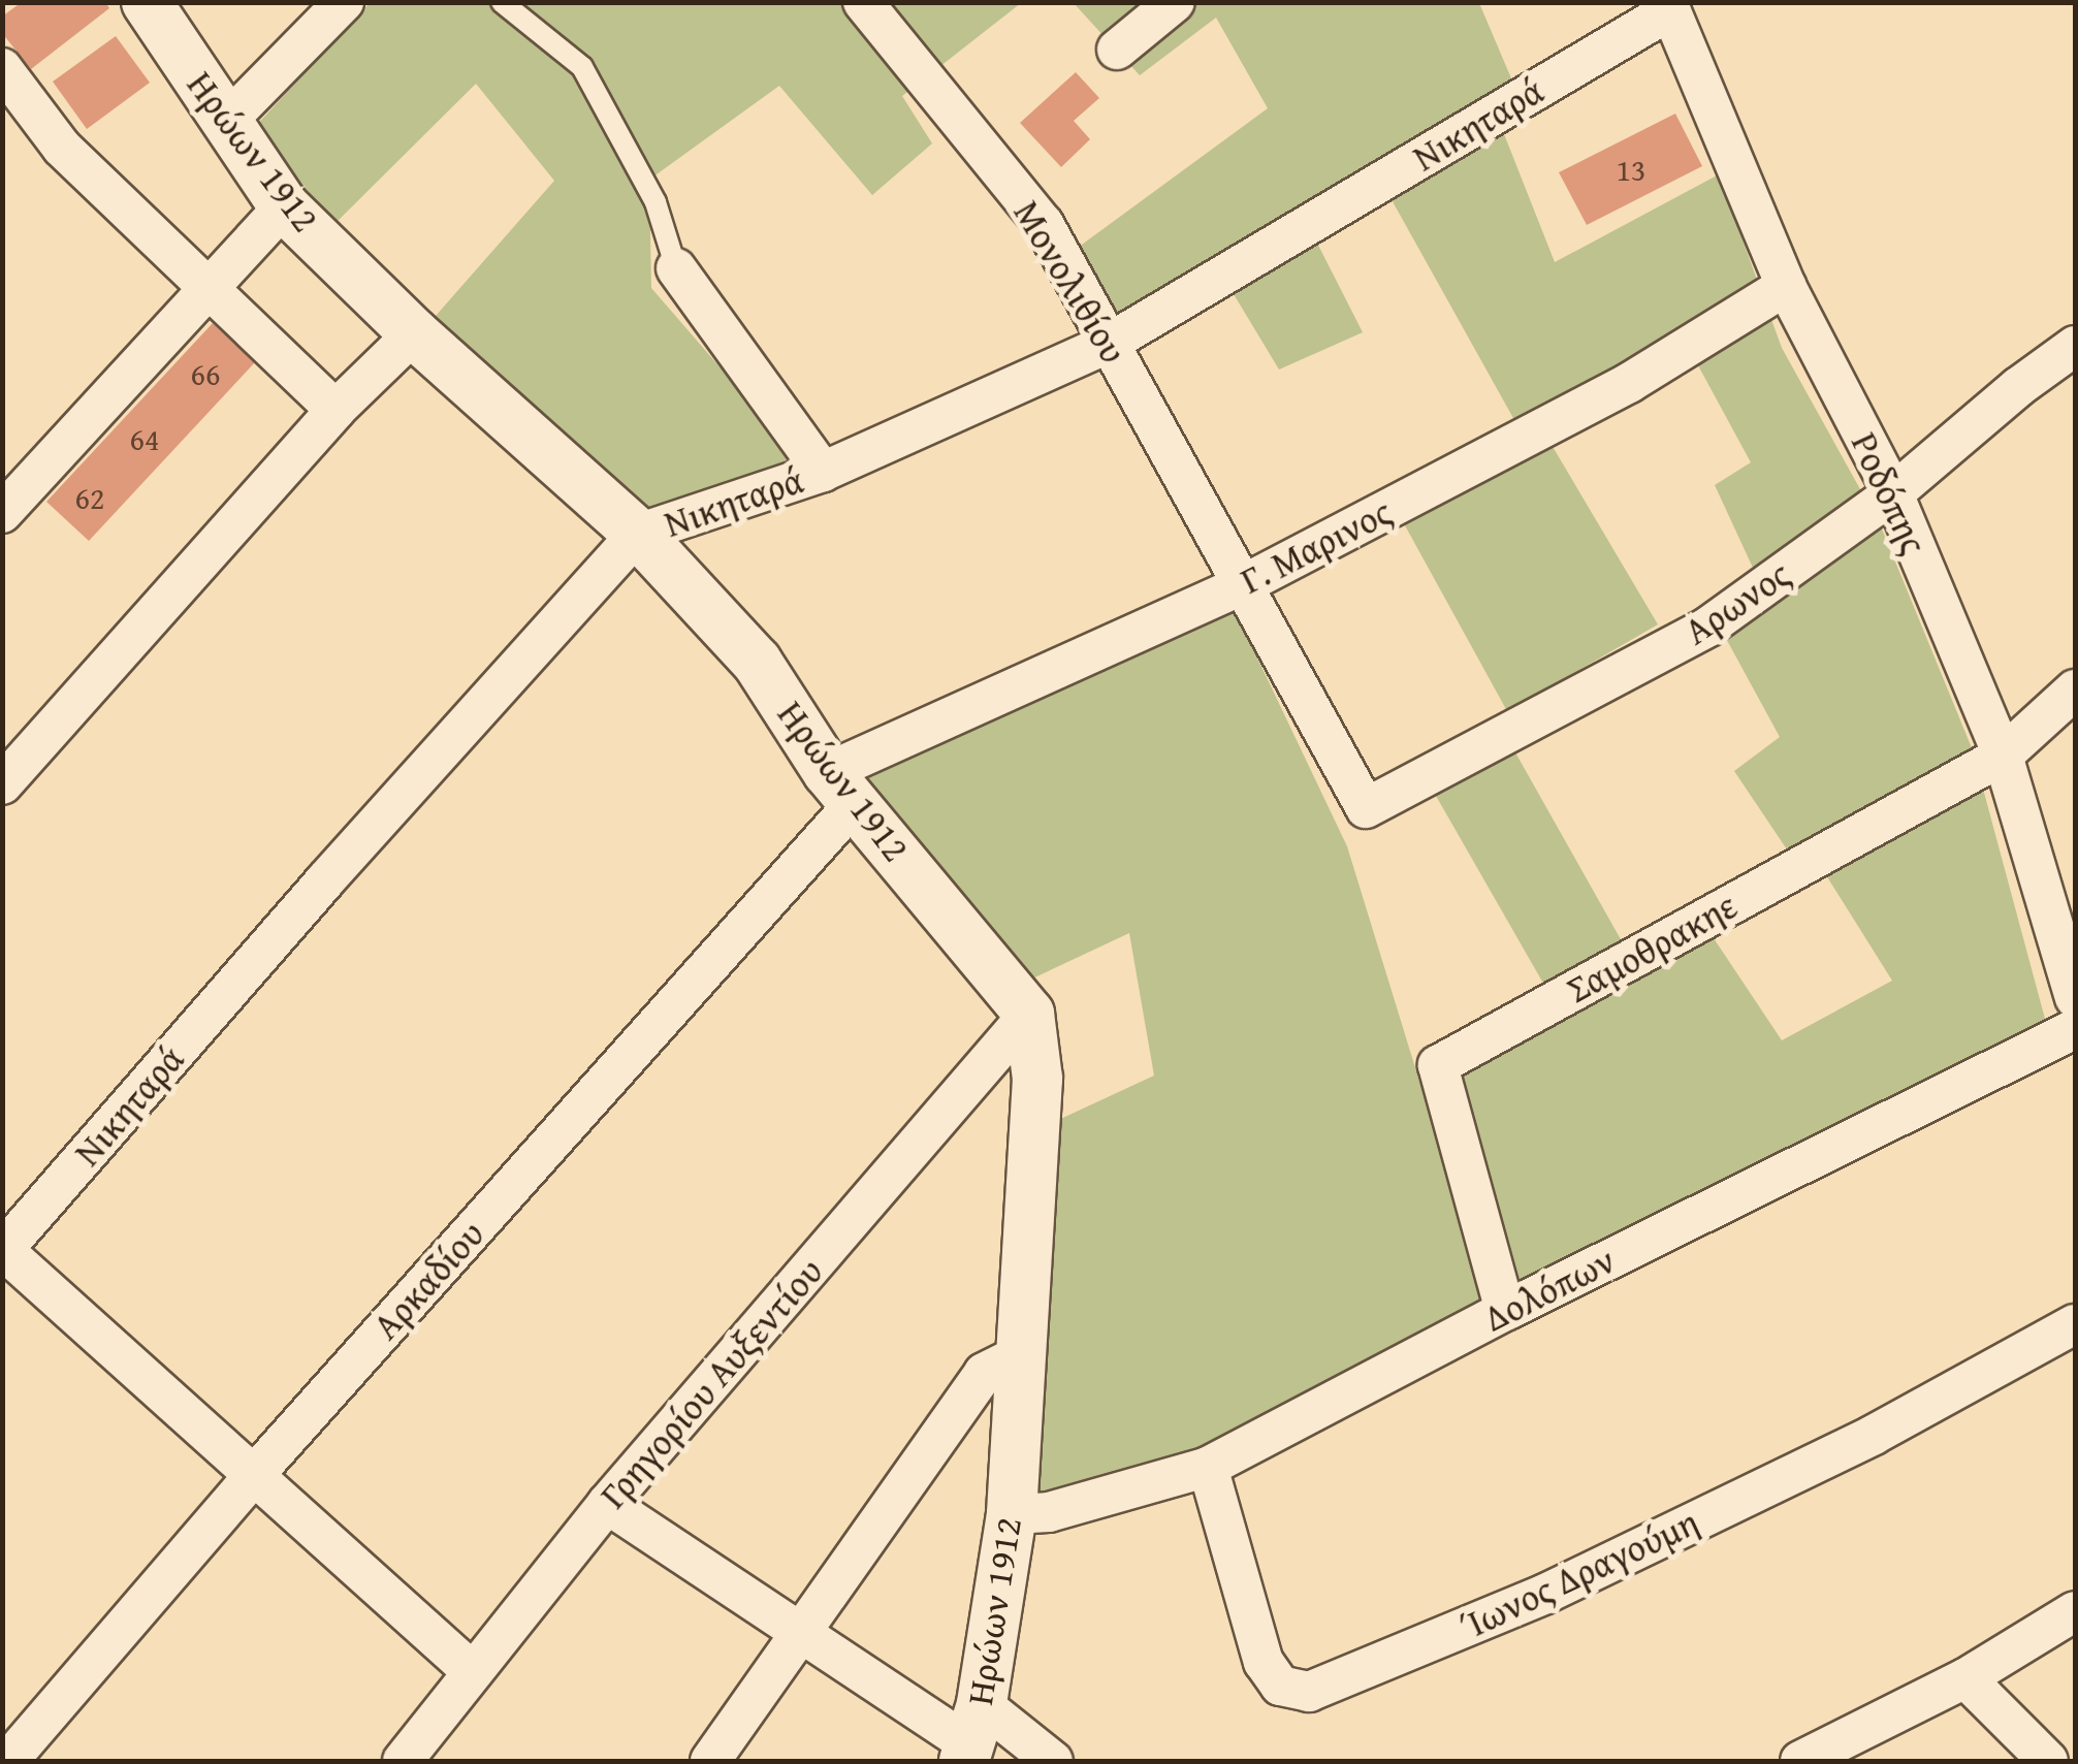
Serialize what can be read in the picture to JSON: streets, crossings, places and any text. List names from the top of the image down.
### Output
{
  "streets": {
    "street": [
      "Νικηταρά",
      "Ηρώων 1912",
      "Μονολιθίου",
      "Ροδόπης",
      "Γ. Μαρινος",
      "Αρωνος",
      "Σαμοθρακηε",
      "Αρκαδίου",
      "Δολόπων",
      "Γρηγορίου Αυξεντίου",
      "Ίωνος Δραγούμη"
    ]
  },
  "crossings": [
    ["Νικηταρά", "Ηρώων 1912"],
    ["Νικηταρά", "Μονολιθίου"],
    ["Νικηταρά", "Ροδόπης"],
    ["Ηρώων 1912", "Γ. Μαρινος"],
    ["Ηρώων 1912", "Αρκαδίου"],
    ["Ηρώων 1912", "Δολόπων"],
    ["Ηρώων 1912", "Γρηγορίου Αυξεντίου"],
    ["Μονολιθίου", "Γ. Μαρινος"],
    ["Μονολιθίου", "Αρωνος"],
    ["Ροδόπης", "Γ. Μαρινος"],
    ["Ροδόπης", "Αρωνος"],
    ["Ροδόπης", "Σαμοθρακηε"],
    ["Γ. Μαρινος", "Αρκαδίου"],
    ["Σαμοθρακηε", "Δολόπων"],
    ["Δολόπων", "Ίωνος Δραγούμη"]
  ],
  "house_numbers": [
    "13",
    "66",
    "64",
    "62"
  ]
}
